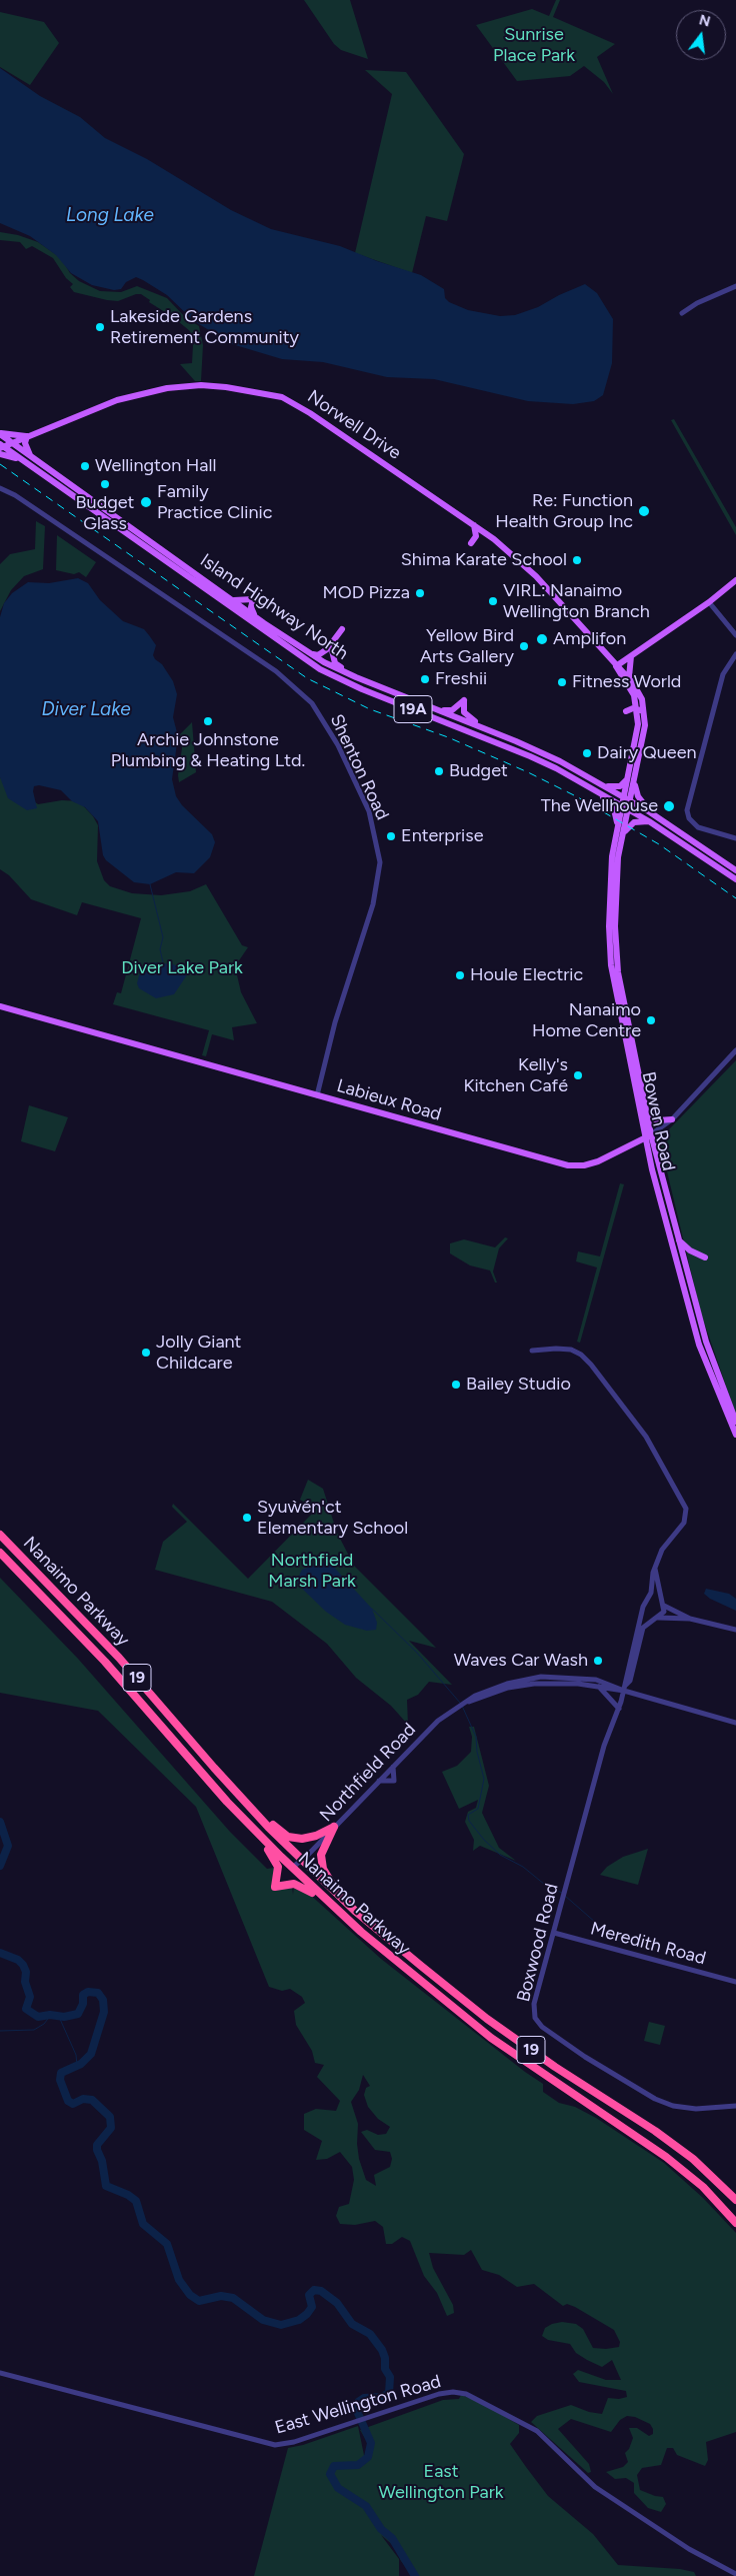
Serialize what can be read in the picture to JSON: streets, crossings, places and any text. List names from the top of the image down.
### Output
{
  "streets": {
    "highway": ["Nanaimo Parkway", "19"],
    "main road": [
      "Norwell Drive",
      "Island Highway North",
      "19A",
      "Labieux Road",
      "Bowen Road"
    ],
    "street": [
      "Shenton Road",
      "Northfield Road",
      "Boxwood Road",
      "Meredith Road",
      "East Wellington Road"
    ]
  },
  "crossings": [
    ["Norwell Drive", "Island Highway North"],
    ["Norwell Drive", "Bowen Road"],
    ["Island Highway North", "Bowen Road"],
    ["Shenton Road", "Labieux Road"],
    ["Labieux Road", "Bowen Road"],
    ["Nanaimo Parkway", "Northfield Road"],
    ["Northfield Road", "Boxwood Road"],
    ["Boxwood Road", "Meredith Road"]
  ],
  "water": ["Long Lake", "Diver Lake"],
  "parks": [
    "Sunrise Place Park",
    "Diver Lake Park",
    "Northfield Marsh Park",
    "East Wellington Park"
  ],
  "places": [
    "Lakeside Gardens Retirement Community",
    "Wellington Hall",
    "Budget Glass",
    "Family Practice Clinic",
    "Re: Function Health Group Inc",
    "Shima Karate School",
    "MOD Pizza",
    "VIRL: Nanaimo Wellington Branch",
    "Amplifon",
    "Yellow Bird Arts Gallery",
    "Freshii",
    "Fitness World",
    "Archie Johnstone Plumbing & Heating Ltd.",
    "Dairy Queen",
    "Budget",
    "The Wellhouse",
    "Enterprise",
    "Houle Electric",
    "Nanaimo Home Centre",
    "Kelly's Kitchen Café",
    "Jolly Giant Childcare",
    "Bailey Studio",
    "Syuẁén'ct Elementary School",
    "Waves Car Wash"
  ],
  "north": "top"
}
